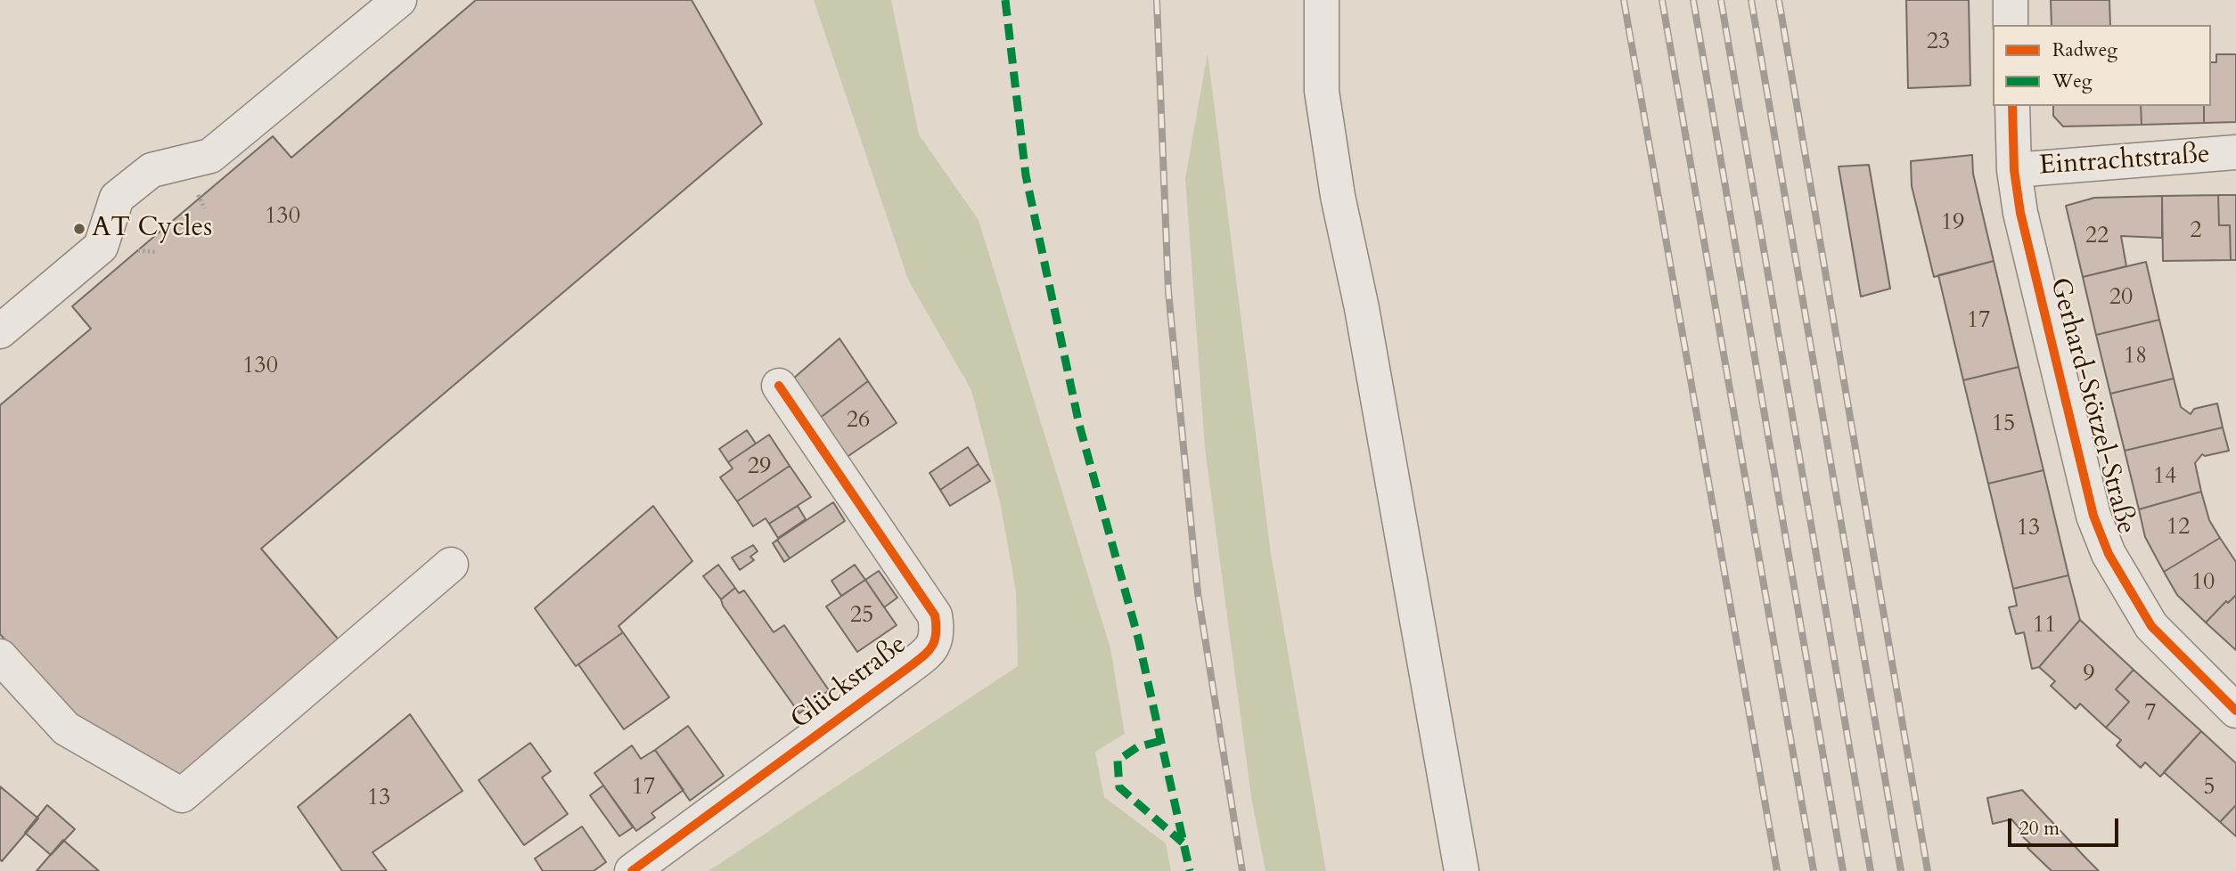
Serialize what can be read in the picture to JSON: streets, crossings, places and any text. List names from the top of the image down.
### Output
{
  "streets": {
    "street": ["Eintrachtstraße", "Gerhard-Stötzel-Straße", "Glückstraße"]
  },
  "crossings": [
    ["Eintrachtstraße", "Gerhard-Stötzel-Straße"]
  ],
  "places": ["AT Cycles"],
  "house_numbers": [
    "23",
    "130",
    "19",
    "2",
    "22",
    "20",
    "17",
    "18",
    "130",
    "26",
    "15",
    "29",
    "14",
    "12",
    "13",
    "10",
    "25",
    "11",
    "9",
    "7",
    "17",
    "5",
    "13"
  ],
  "legend": ["Radweg", "Weg"],
  "scale_bar": "20 m"
}
